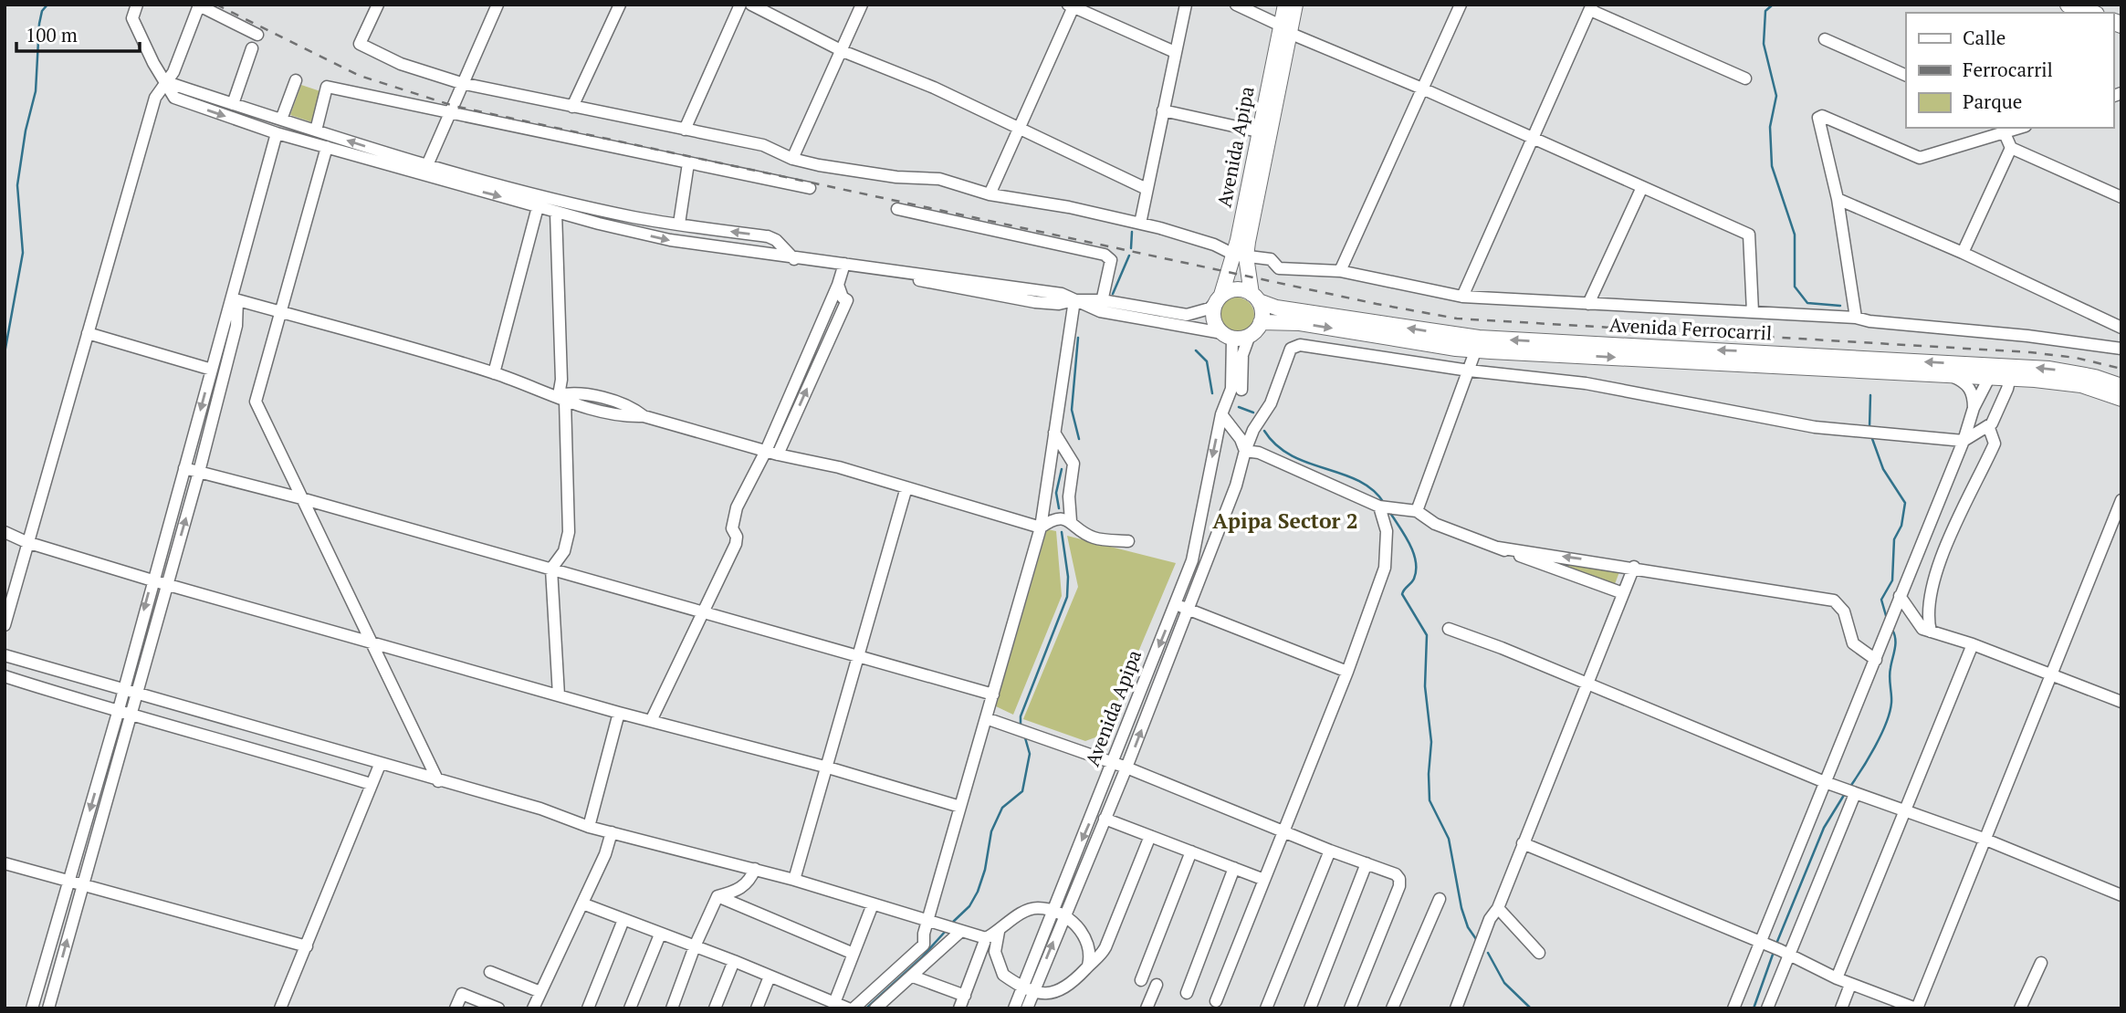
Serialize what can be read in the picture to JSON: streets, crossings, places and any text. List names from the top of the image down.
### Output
{
  "streets": {
    "main road": ["Avenida Apipa", "Avenida Ferrocarril"]
  },
  "crossings": [
    ["Avenida Apipa", "Avenida Ferrocarril"]
  ],
  "districts": ["Apipa Sector 2"],
  "legend": ["Calle", "Ferrocarril", "Parque"],
  "scale_bar": "100 m"
}
